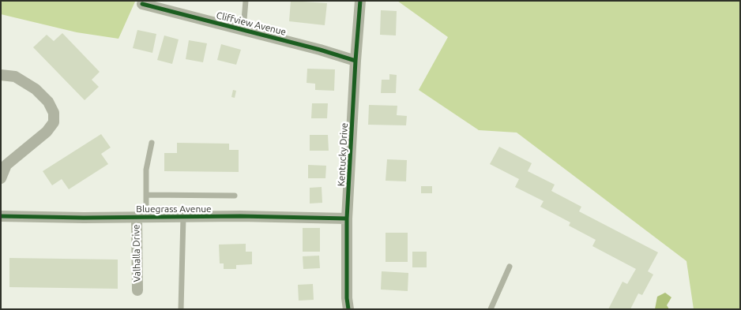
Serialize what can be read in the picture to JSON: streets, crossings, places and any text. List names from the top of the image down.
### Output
{
  "streets": {
    "street": [
      "Cliffview Avenue",
      "Kentucky Drive",
      "Bluegrass Avenue",
      "Valhalla Drive"
    ]
  },
  "crossings": [
    ["Cliffview Avenue", "Kentucky Drive"],
    ["Kentucky Drive", "Bluegrass Avenue"],
    ["Bluegrass Avenue", "Valhalla Drive"]
  ]
}
